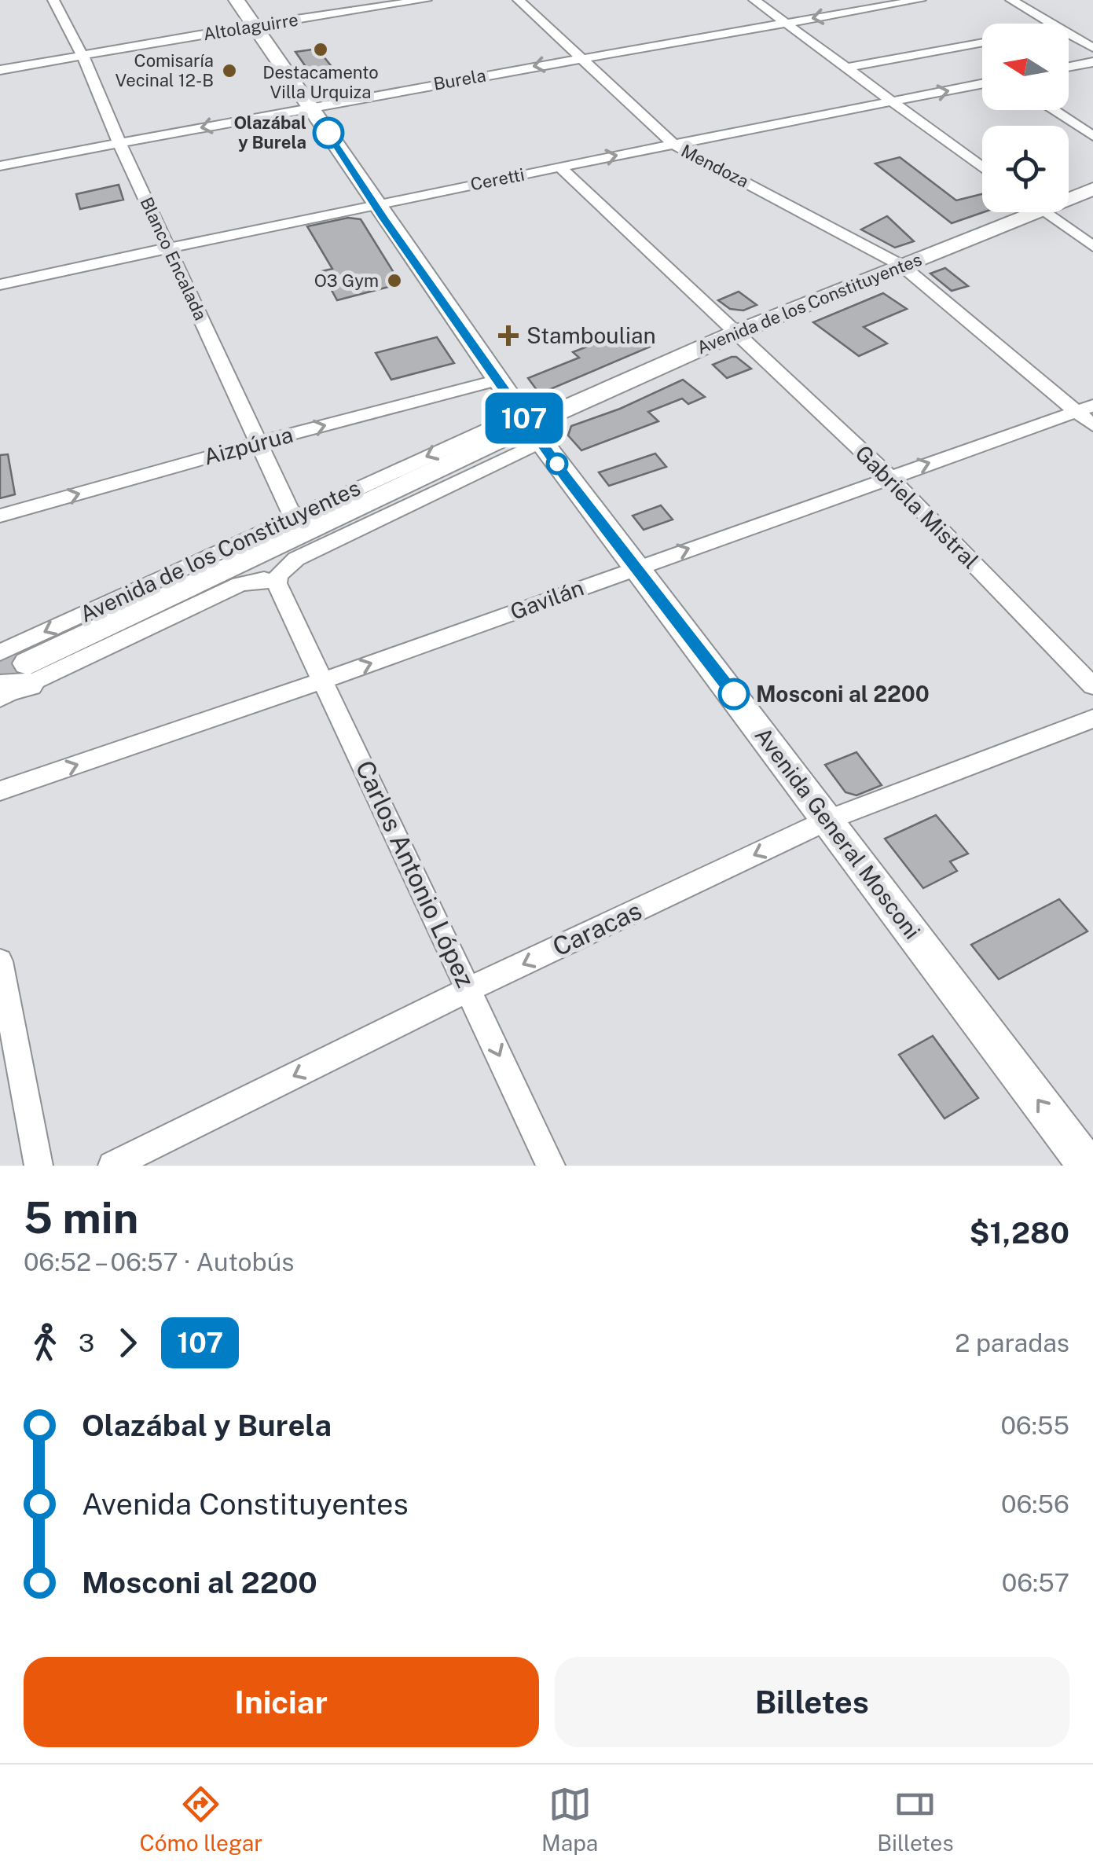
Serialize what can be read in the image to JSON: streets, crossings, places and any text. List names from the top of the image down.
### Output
{
  "streets": {
    "main road": ["Avenida de los Constituyentes", "Avenida General Mosconi"],
    "street": [
      "Altolaguirre",
      "Burela",
      "Mendoza",
      "Ceretti",
      "Blanco Encalada",
      "Aizpúrua",
      "Gabriela Mistral",
      "Gavilán",
      "Carlos Antonio López",
      "Caracas"
    ]
  },
  "crossings": [
    ["Altolaguirre", "Blanco Encalada"],
    ["Altolaguirre", "Avenida General Mosconi"],
    ["Burela", "Mendoza"],
    ["Burela", "Blanco Encalada"],
    ["Burela", "Avenida General Mosconi"],
    ["Mendoza", "Ceretti"],
    ["Mendoza", "Avenida de los Constituyentes"],
    ["Mendoza", "Gavilán"],
    ["Ceretti", "Blanco Encalada"],
    ["Ceretti", "Gabriela Mistral"],
    ["Ceretti", "Avenida General Mosconi"],
    ["Blanco Encalada", "Avenida de los Constituyentes"],
    ["Blanco Encalada", "Aizpúrua"],
    ["Avenida de los Constituyentes", "Gabriela Mistral"],
    ["Avenida de los Constituyentes", "Avenida General Mosconi"],
    ["Avenida de los Constituyentes", "Carlos Antonio López"],
    ["Aizpúrua", "Avenida General Mosconi"],
    ["Gabriela Mistral", "Gavilán"],
    ["Gavilán", "Avenida General Mosconi"],
    ["Gavilán", "Carlos Antonio López"],
    ["Avenida General Mosconi", "Caracas"],
    ["Carlos Antonio López", "Caracas"]
  ],
  "one_way": [
    "Burela",
    "Aizpúrua",
    "Gavilán",
    "Caracas"
  ],
  "places": {
    "other": [
      "Destacamento Villa Urquiza",
      "Comisaría Vecinal 12-B",
      "Olazábal y Burela",
      "O3 Gym",
      "Mosconi al 2200"
    ],
    "health": ["Stamboulian"]
  },
  "lines": ["bus line 107"],
  "north": "left",
  "page": {
    "on_map": "107",
    "heading": ["5 min", "06:52 – 06:57 · Autobús", "$1,280"],
    "legs": ["3", "107", "2 paradas"],
    "list": [
      {
        "name": "Olazábal y Burela",
        "value": "06:55"
      },
      {
        "name": "Avenida Constituyentes",
        "value": "06:56"
      },
      {
        "name": "Mosconi al 2200",
        "value": "06:57"
      }
    ],
    "buttons": ["Iniciar", "Billetes"],
    "tabs": ["Cómo llegar", "Mapa", "Billetes"]
  }
}
